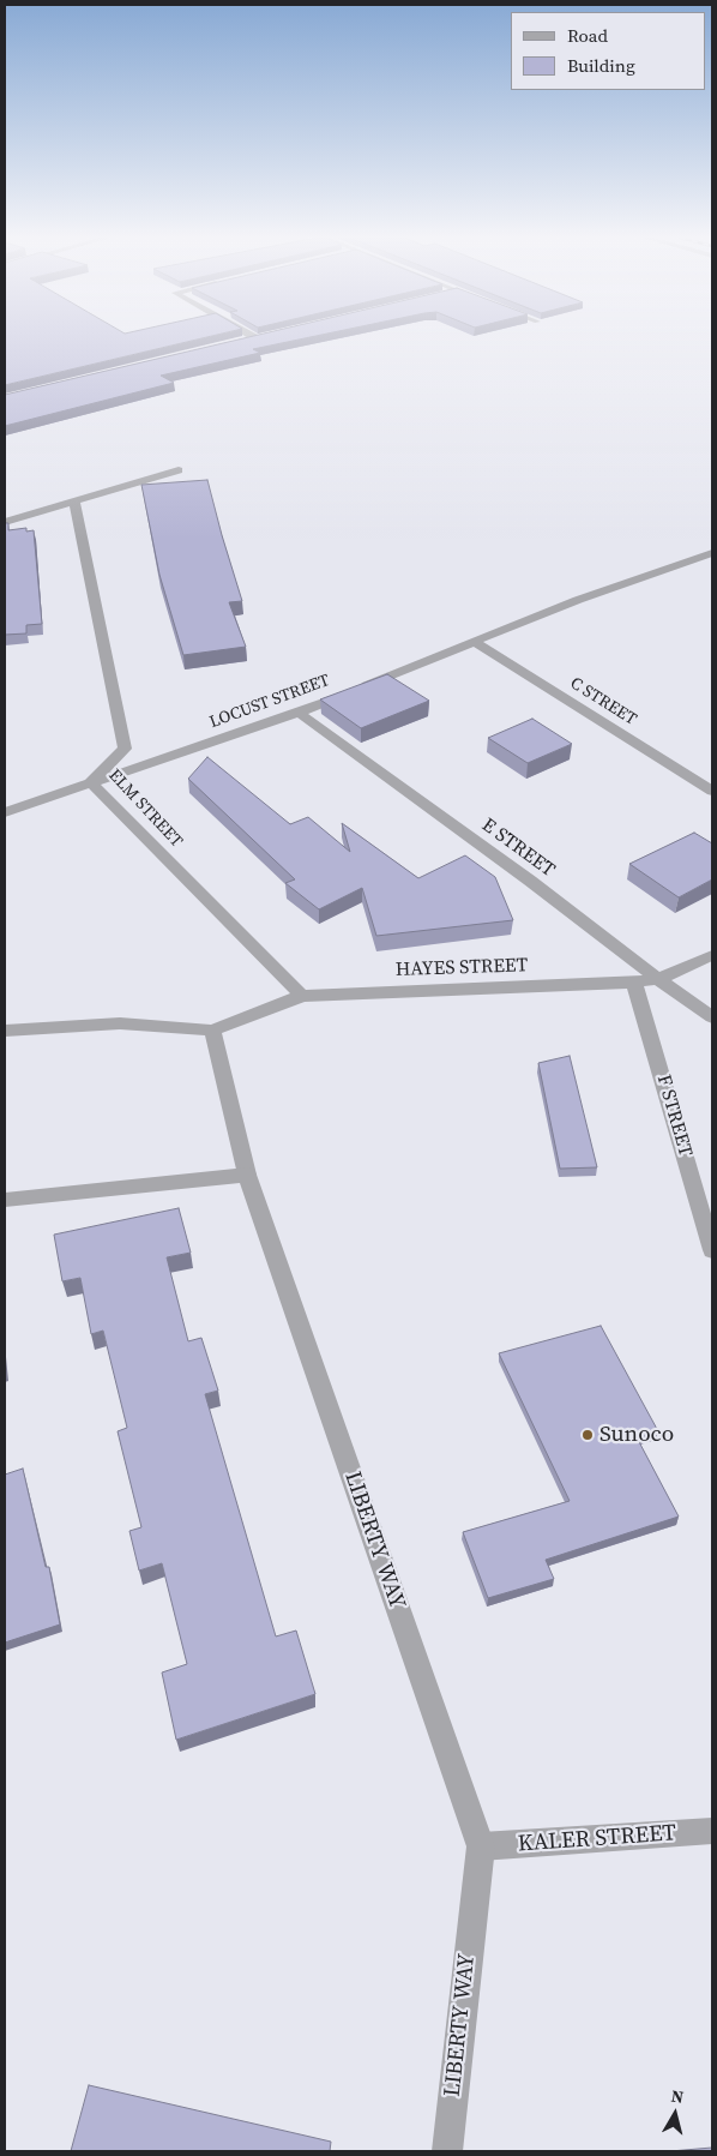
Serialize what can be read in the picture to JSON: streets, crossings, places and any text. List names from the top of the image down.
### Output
{
  "streets": {
    "street": [
      "LOCUST STREET",
      "C STREET",
      "ELM STREET",
      "E STREET",
      "HAYES STREET",
      "F STREET",
      "LIBERTY WAY",
      "KALER STREET"
    ]
  },
  "crossings": [
    ["LOCUST STREET", "C STREET"],
    ["LOCUST STREET", "ELM STREET"],
    ["LOCUST STREET", "E STREET"],
    ["ELM STREET", "HAYES STREET"],
    ["E STREET", "HAYES STREET"],
    ["HAYES STREET", "F STREET"],
    ["HAYES STREET", "LIBERTY WAY"],
    ["LIBERTY WAY", "KALER STREET"]
  ],
  "places": ["Sunoco"],
  "legend": ["Road", "Building"],
  "north": "top"
}
